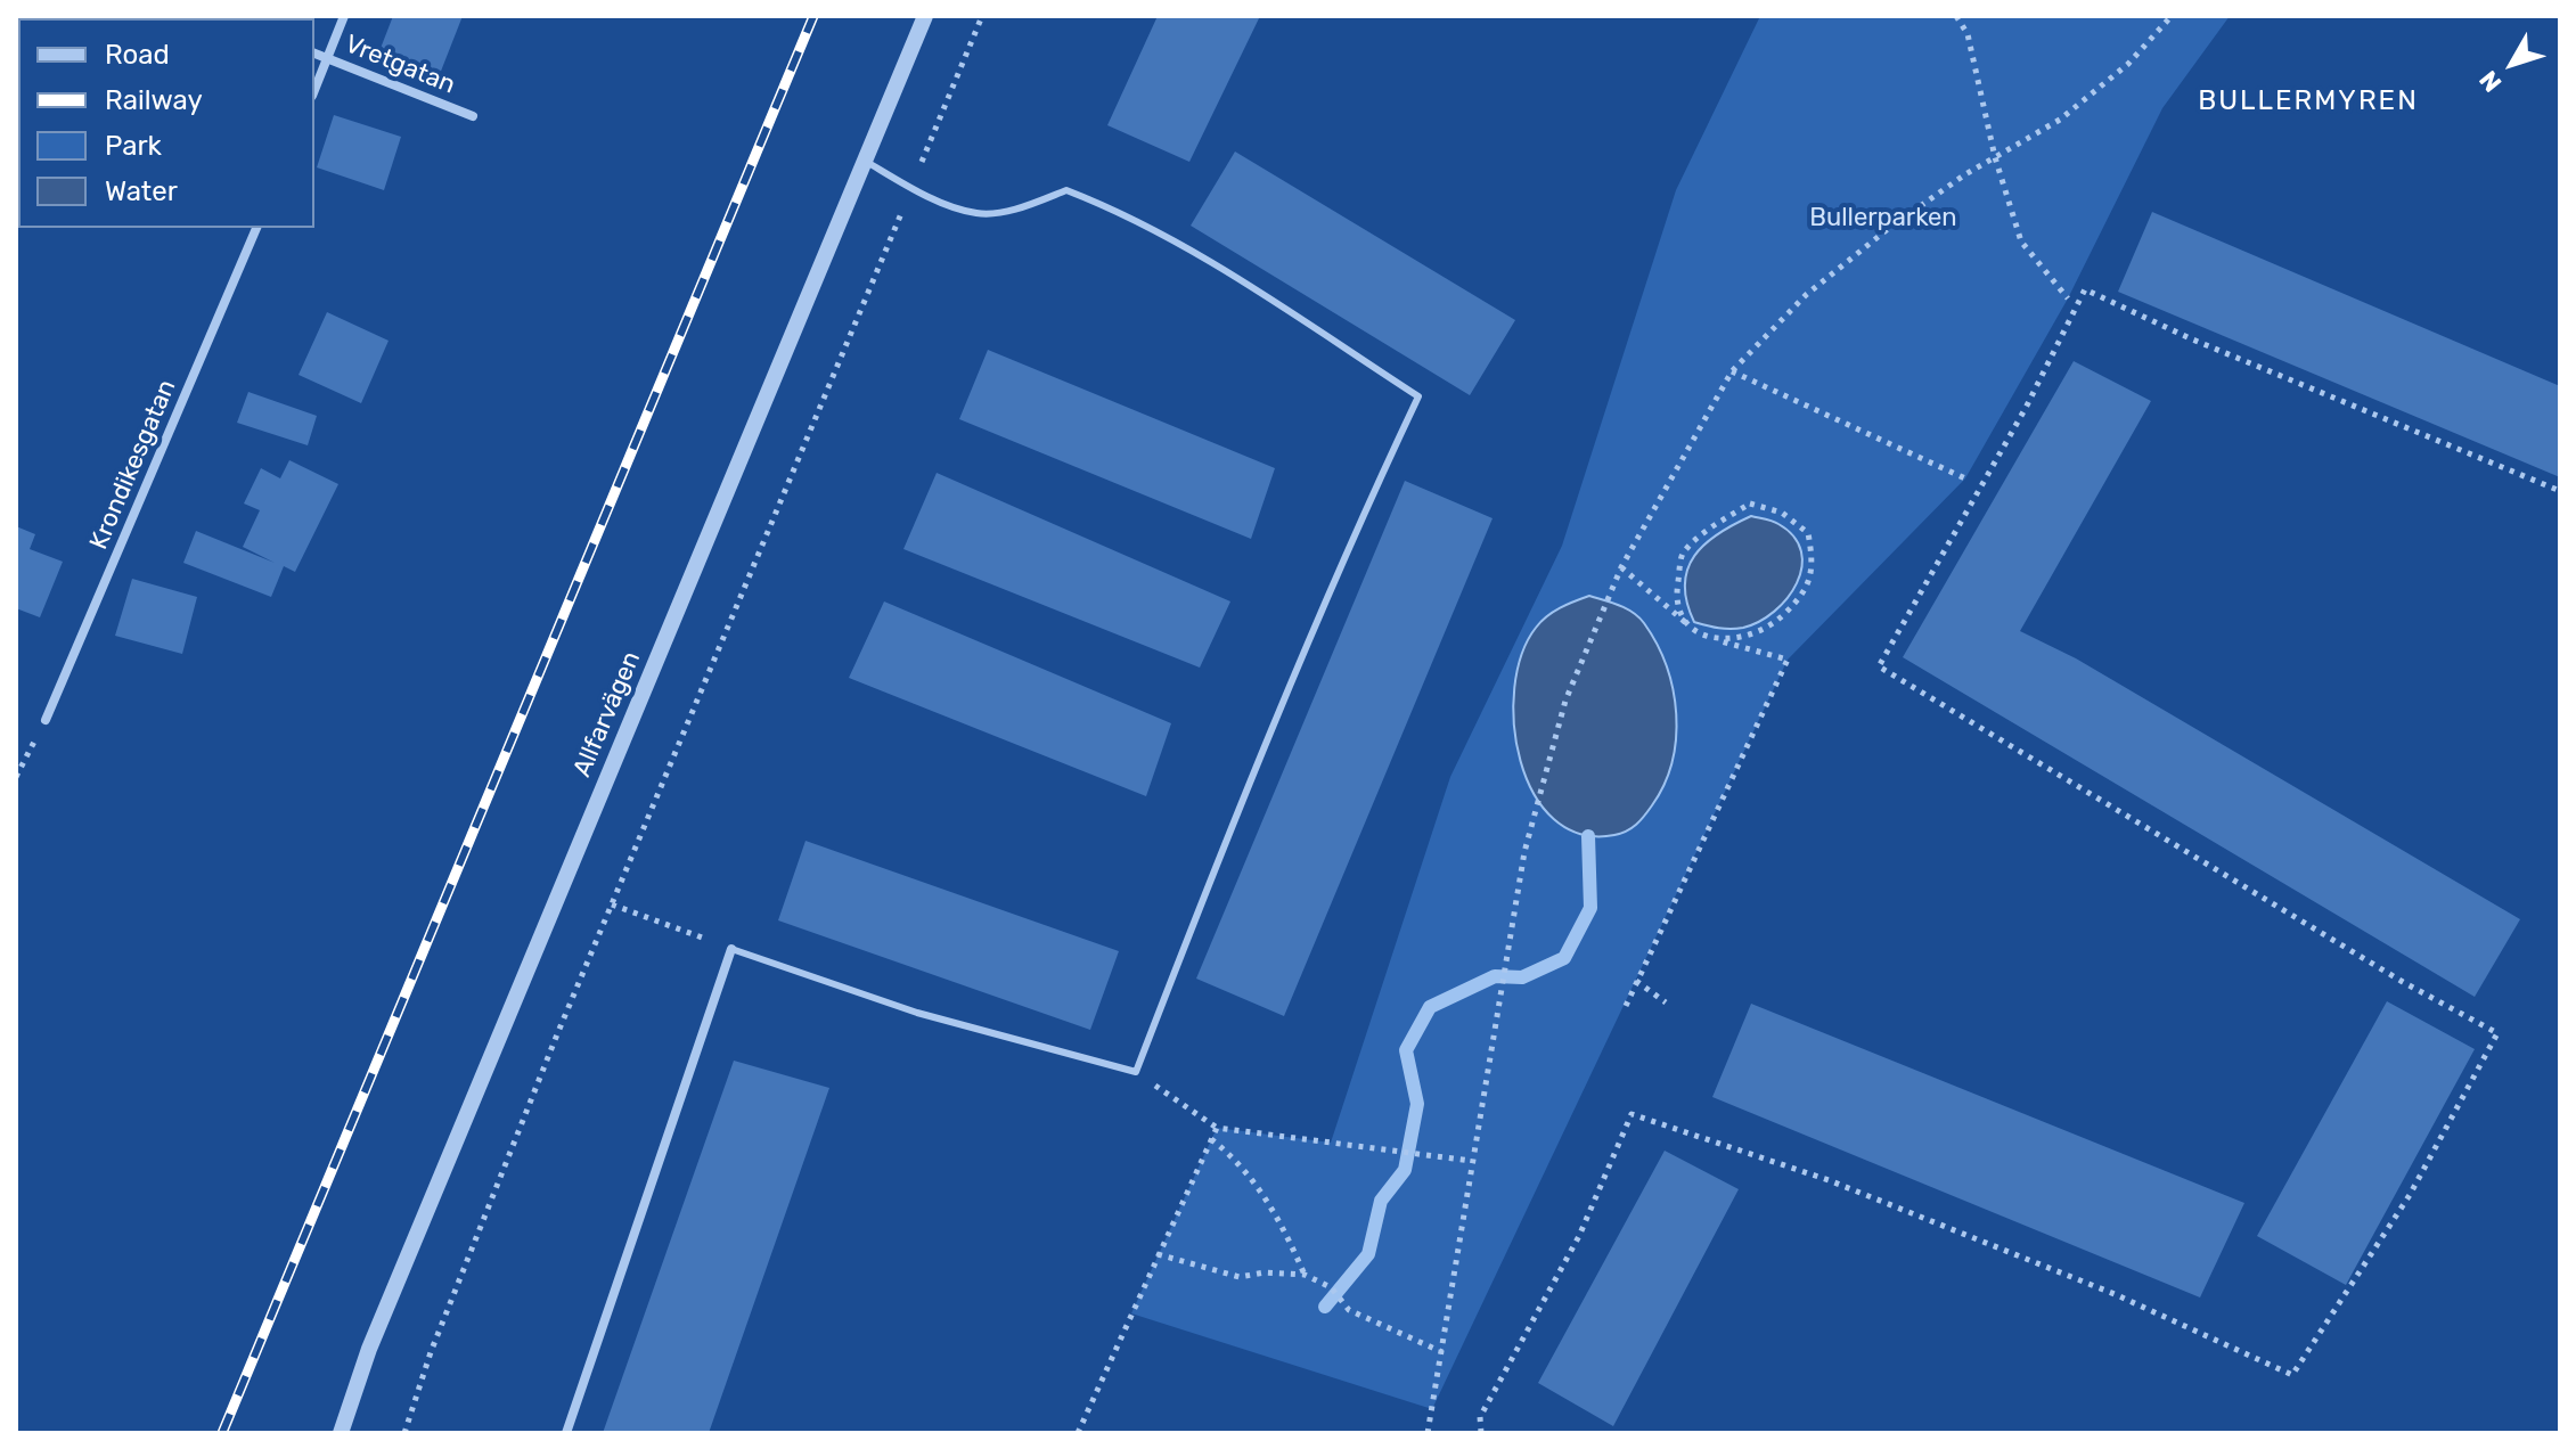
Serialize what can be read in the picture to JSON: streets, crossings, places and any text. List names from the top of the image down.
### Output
{
  "streets": {
    "street": ["Vretgatan", "Krondikesgatan", "Allfarvägen"]
  },
  "districts": ["BULLERMYREN"],
  "parks": ["Bullerparken"],
  "legend": [
    "Road",
    "Railway",
    "Park",
    "Water"
  ],
  "north": "bottom left"
}
